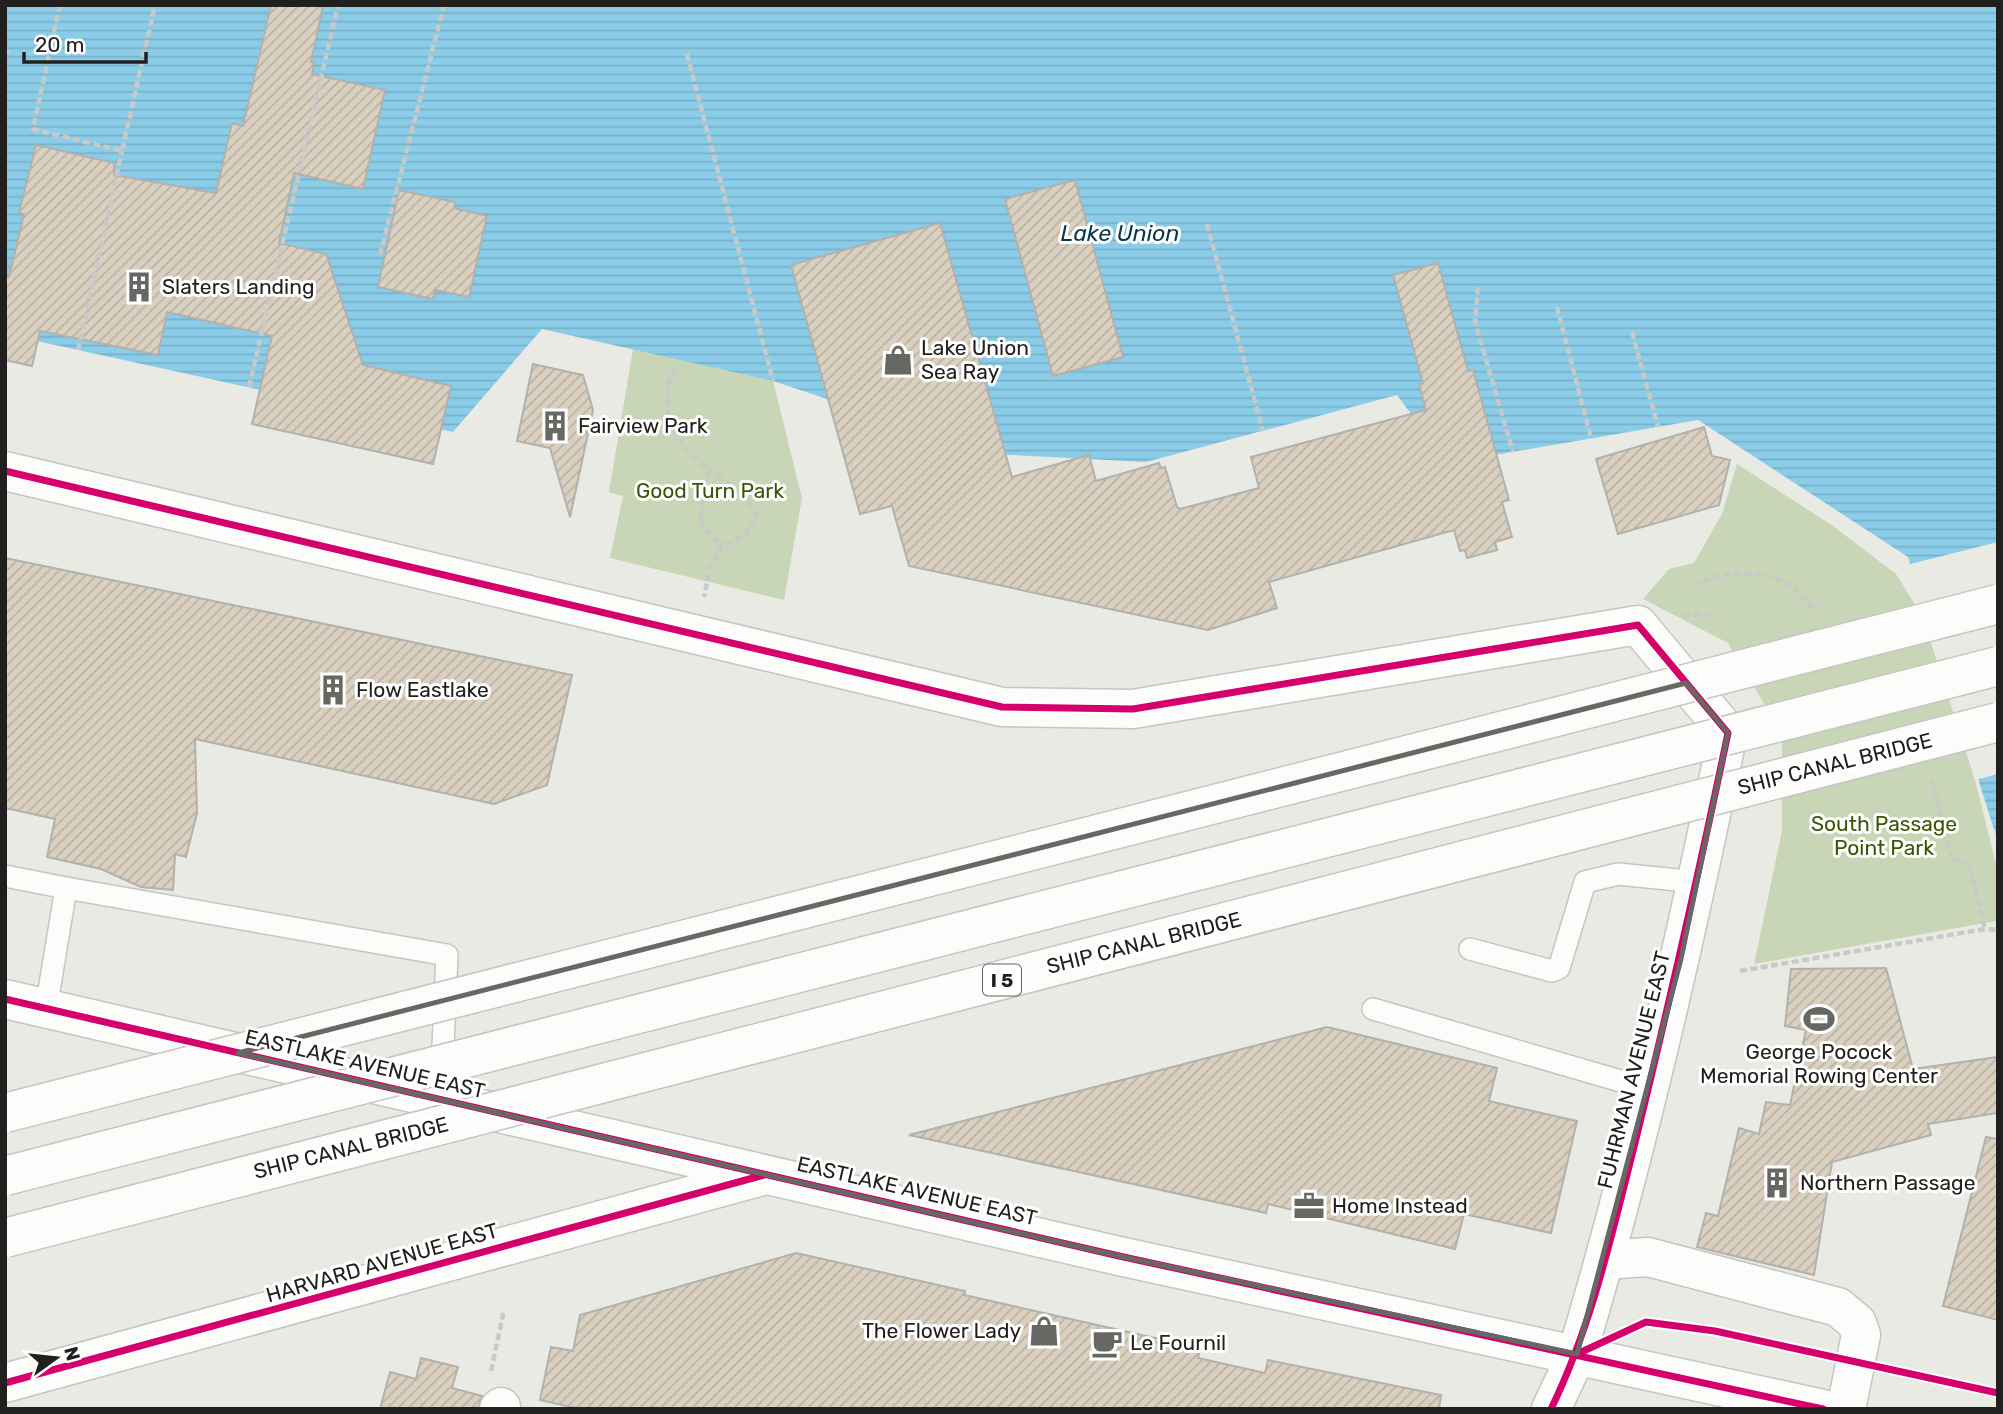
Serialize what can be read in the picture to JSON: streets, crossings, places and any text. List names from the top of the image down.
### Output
{
  "streets": {
    "main road": [
      "SHIP CANAL BRIDGE",
      "I 5",
      "EASTLAKE AVENUE EAST",
      "FUHRMAN AVENUE EAST",
      "HARVARD AVENUE EAST"
    ]
  },
  "crossings": [
    ["EASTLAKE AVENUE EAST", "FUHRMAN AVENUE EAST"],
    ["EASTLAKE AVENUE EAST", "HARVARD AVENUE EAST"]
  ],
  "water": ["Lake Union"],
  "parks": ["Good Turn Park", "South Passage Point Park"],
  "places": {
    "building": [
      "Slaters Landing",
      "Fairview Park",
      "Flow Eastlake",
      "Northern Passage"
    ],
    "shop": ["Lake Union Sea Ray", "The Flower Lady"],
    "sports": ["George Pocock Memorial Rowing Center"],
    "office": ["Home Instead"],
    "cafe": ["Le Fournil"]
  },
  "scale_bar": "20 m",
  "north": "right"
}
